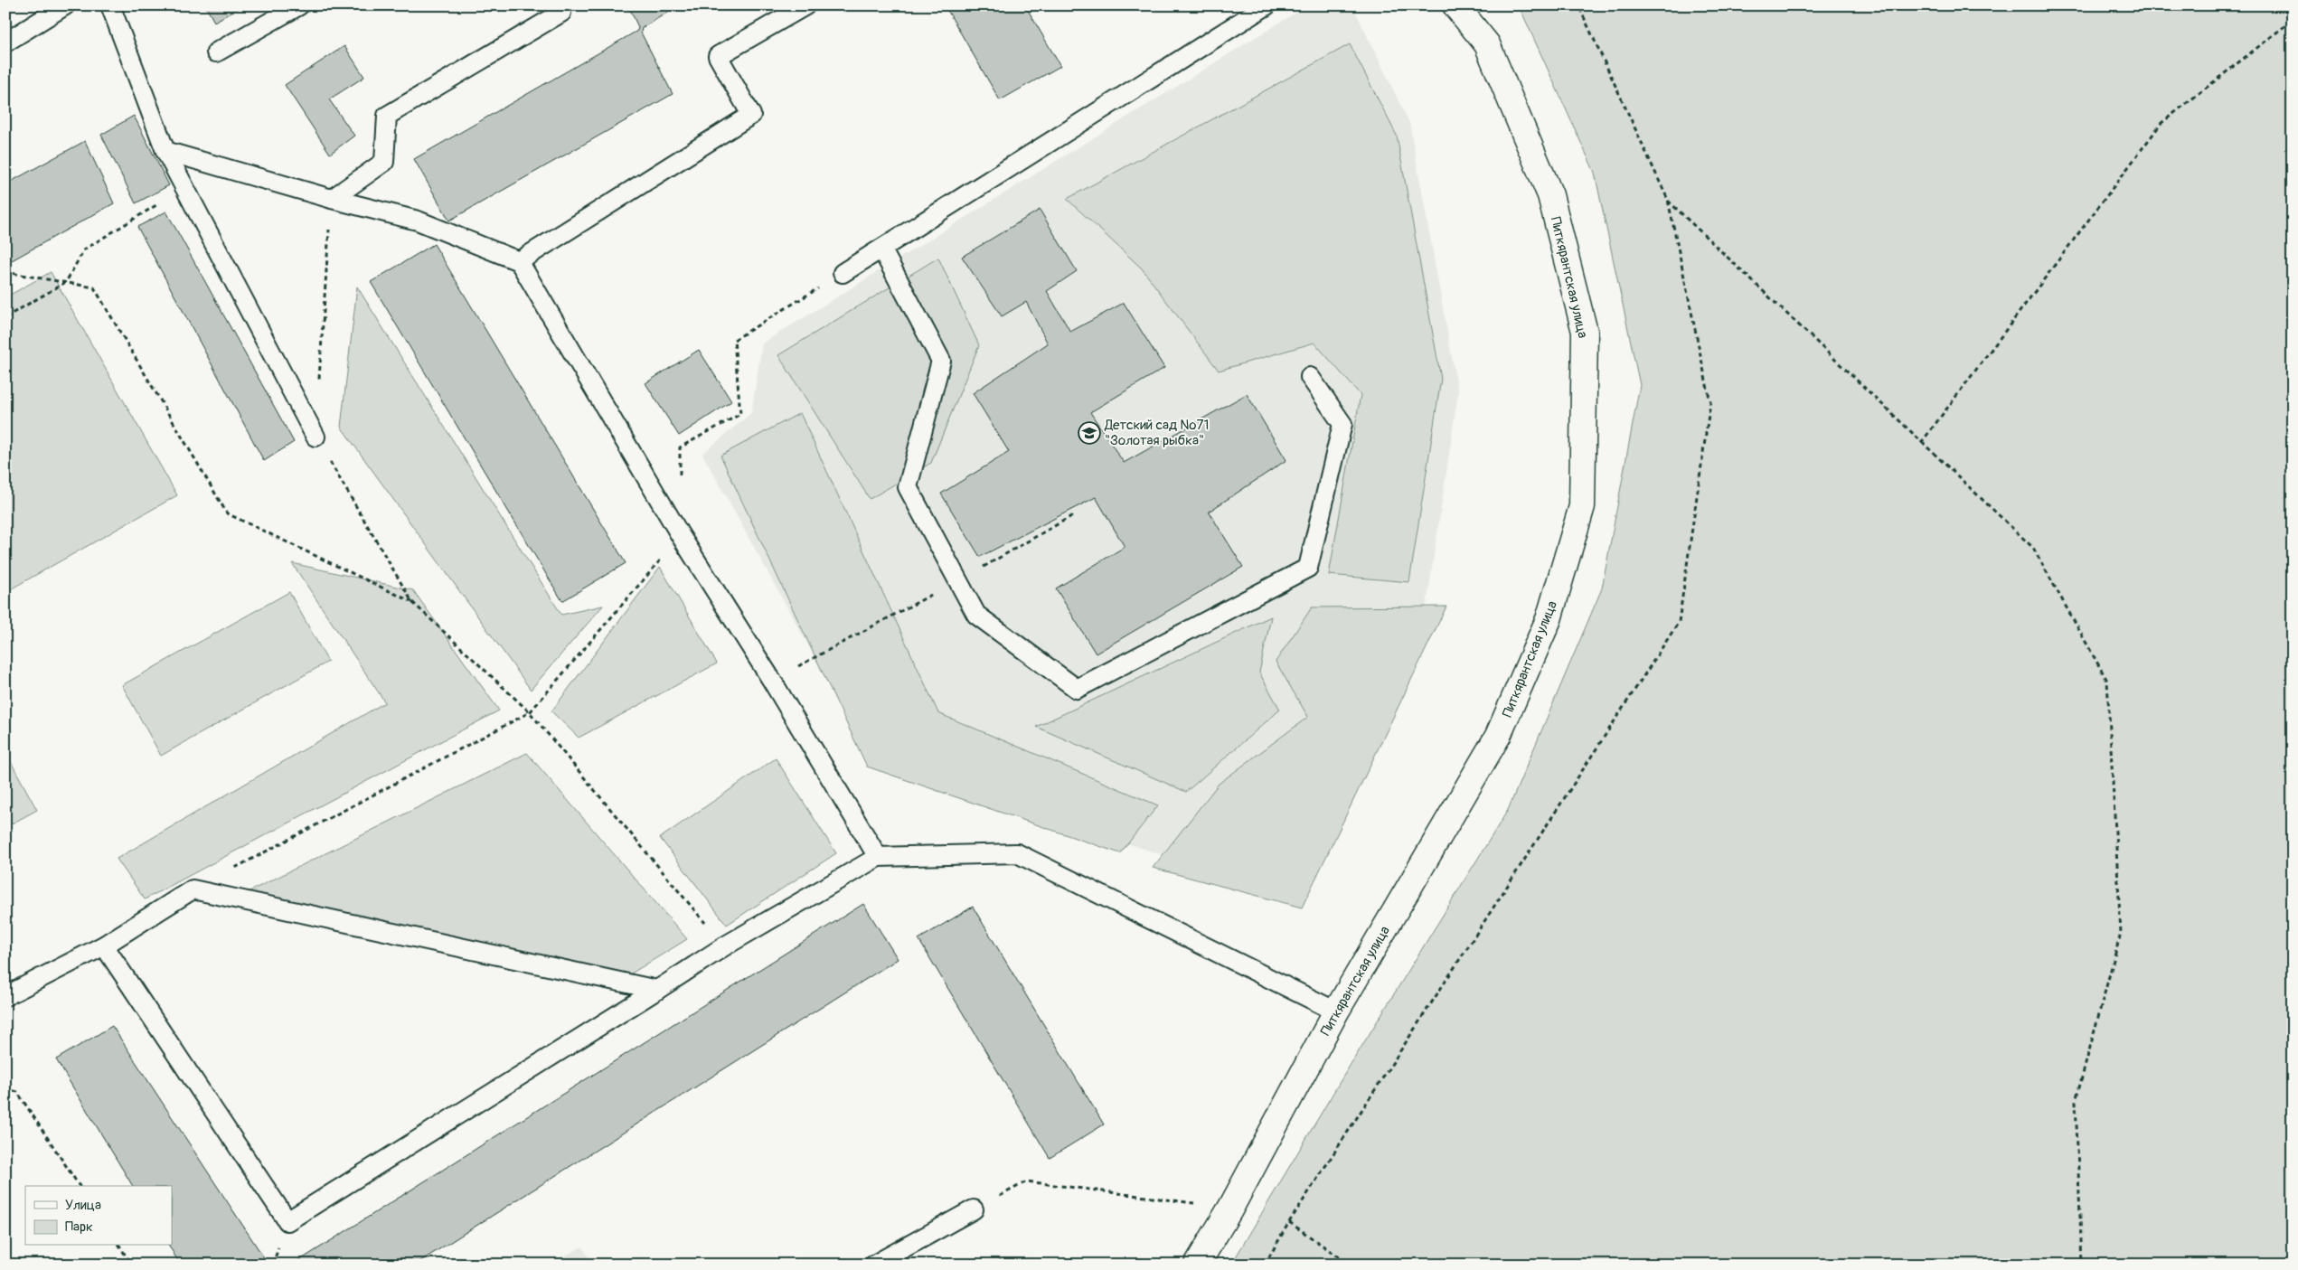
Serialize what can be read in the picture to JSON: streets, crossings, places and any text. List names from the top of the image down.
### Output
{
  "streets": {
    "street": ["Питкярантская улица"]
  },
  "places": {
    "school or university": ["Детский сад №71 \"Золотая рыбка\""]
  },
  "legend": ["Улица", "Парк"]
}
